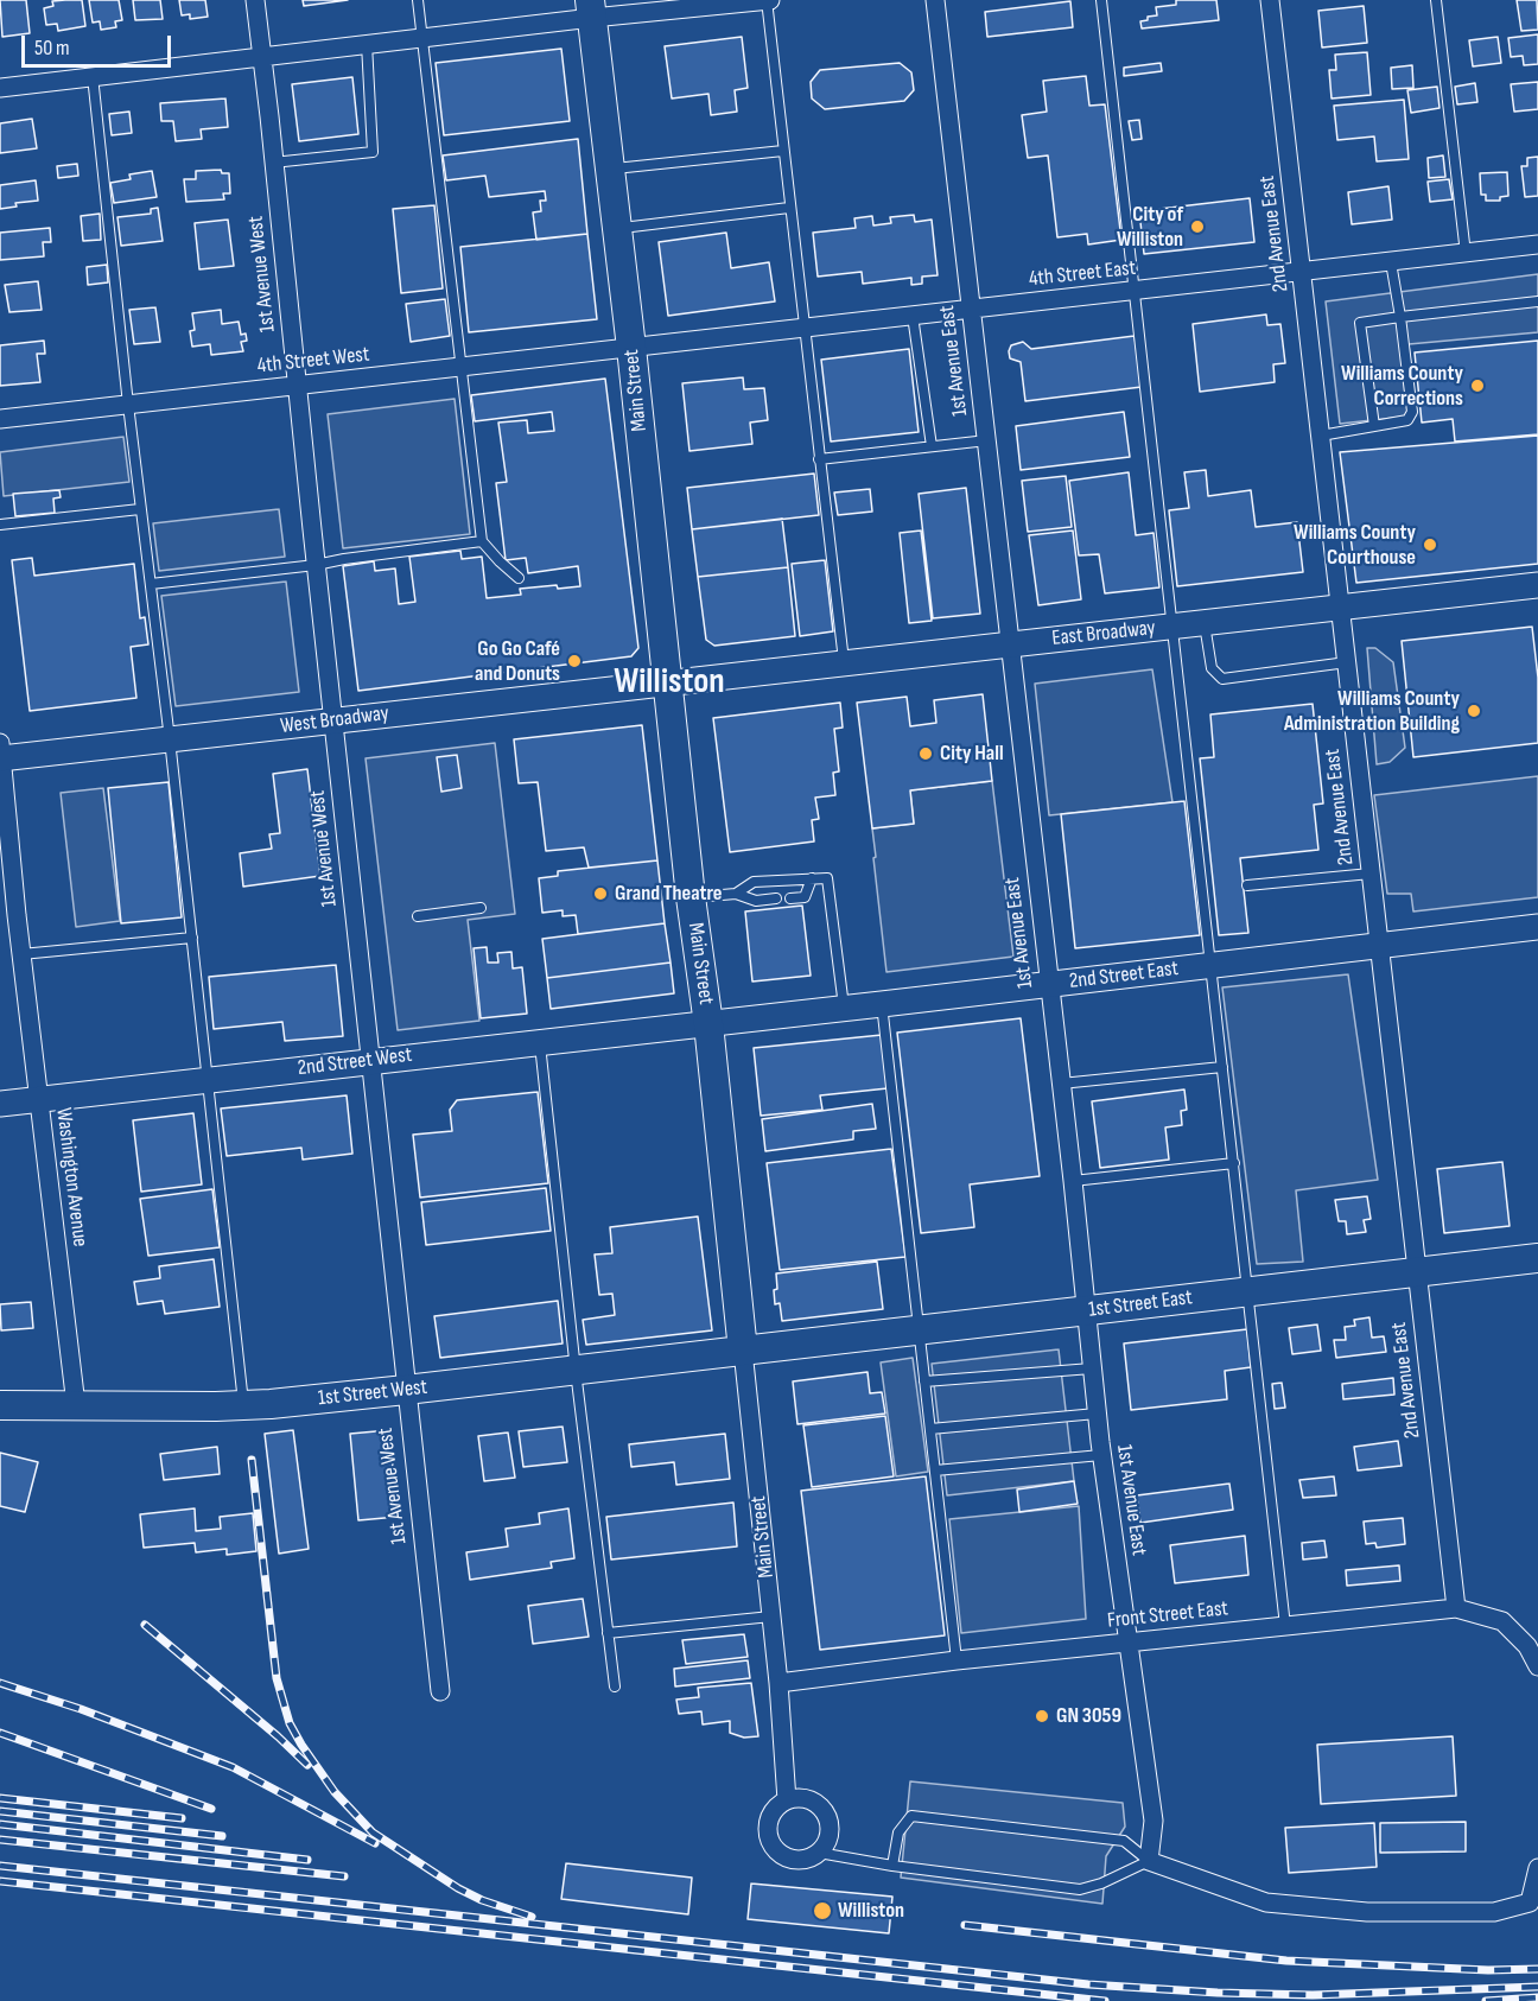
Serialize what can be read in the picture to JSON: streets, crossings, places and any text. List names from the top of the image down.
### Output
{
  "streets": {
    "main road": ["Main Street", "1st Street East", "1st Street West"],
    "street": [
      "2nd Avenue East",
      "1st Avenue West",
      "4th Street East",
      "4th Street West",
      "1st Avenue East",
      "East Broadway",
      "West Broadway",
      "2nd Street East",
      "2nd Street West",
      "Washington Avenue",
      "Front Street East"
    ]
  },
  "crossings": [
    ["2nd Avenue East", "4th Street East"],
    ["2nd Avenue East", "East Broadway"],
    ["2nd Avenue East", "2nd Street East"],
    ["2nd Avenue East", "1st Street East"],
    ["2nd Avenue East", "Front Street East"],
    ["1st Avenue West", "4th Street West"],
    ["1st Avenue West", "West Broadway"],
    ["1st Avenue West", "2nd Street West"],
    ["1st Avenue West", "1st Street West"],
    ["4th Street East", "4th Street West"],
    ["4th Street East", "1st Avenue East"],
    ["4th Street East", "Main Street"],
    ["4th Street West", "Main Street"],
    ["1st Avenue East", "East Broadway"],
    ["1st Avenue East", "2nd Street East"],
    ["1st Avenue East", "1st Street East"],
    ["1st Avenue East", "Front Street East"],
    ["Main Street", "East Broadway"],
    ["Main Street", "West Broadway"],
    ["Main Street", "2nd Street East"],
    ["Main Street", "2nd Street West"],
    ["Main Street", "1st Street East"],
    ["Main Street", "1st Street West"],
    ["Main Street", "Front Street East"],
    ["East Broadway", "West Broadway"],
    ["West Broadway", "Washington Avenue"],
    ["2nd Street East", "2nd Street West"],
    ["2nd Street West", "Washington Avenue"],
    ["Washington Avenue", "1st Street West"],
    ["1st Street East", "1st Street West"]
  ],
  "districts": ["Williston"],
  "places": [
    "City of Williston",
    "Williams County Corrections",
    "Williams County Courthouse",
    "Go Go Café and Donuts",
    "Williams County Administration Building",
    "City Hall",
    "Grand Theatre",
    "GN 3059",
    "Williston"
  ],
  "scale_bar": "50 m"
}
